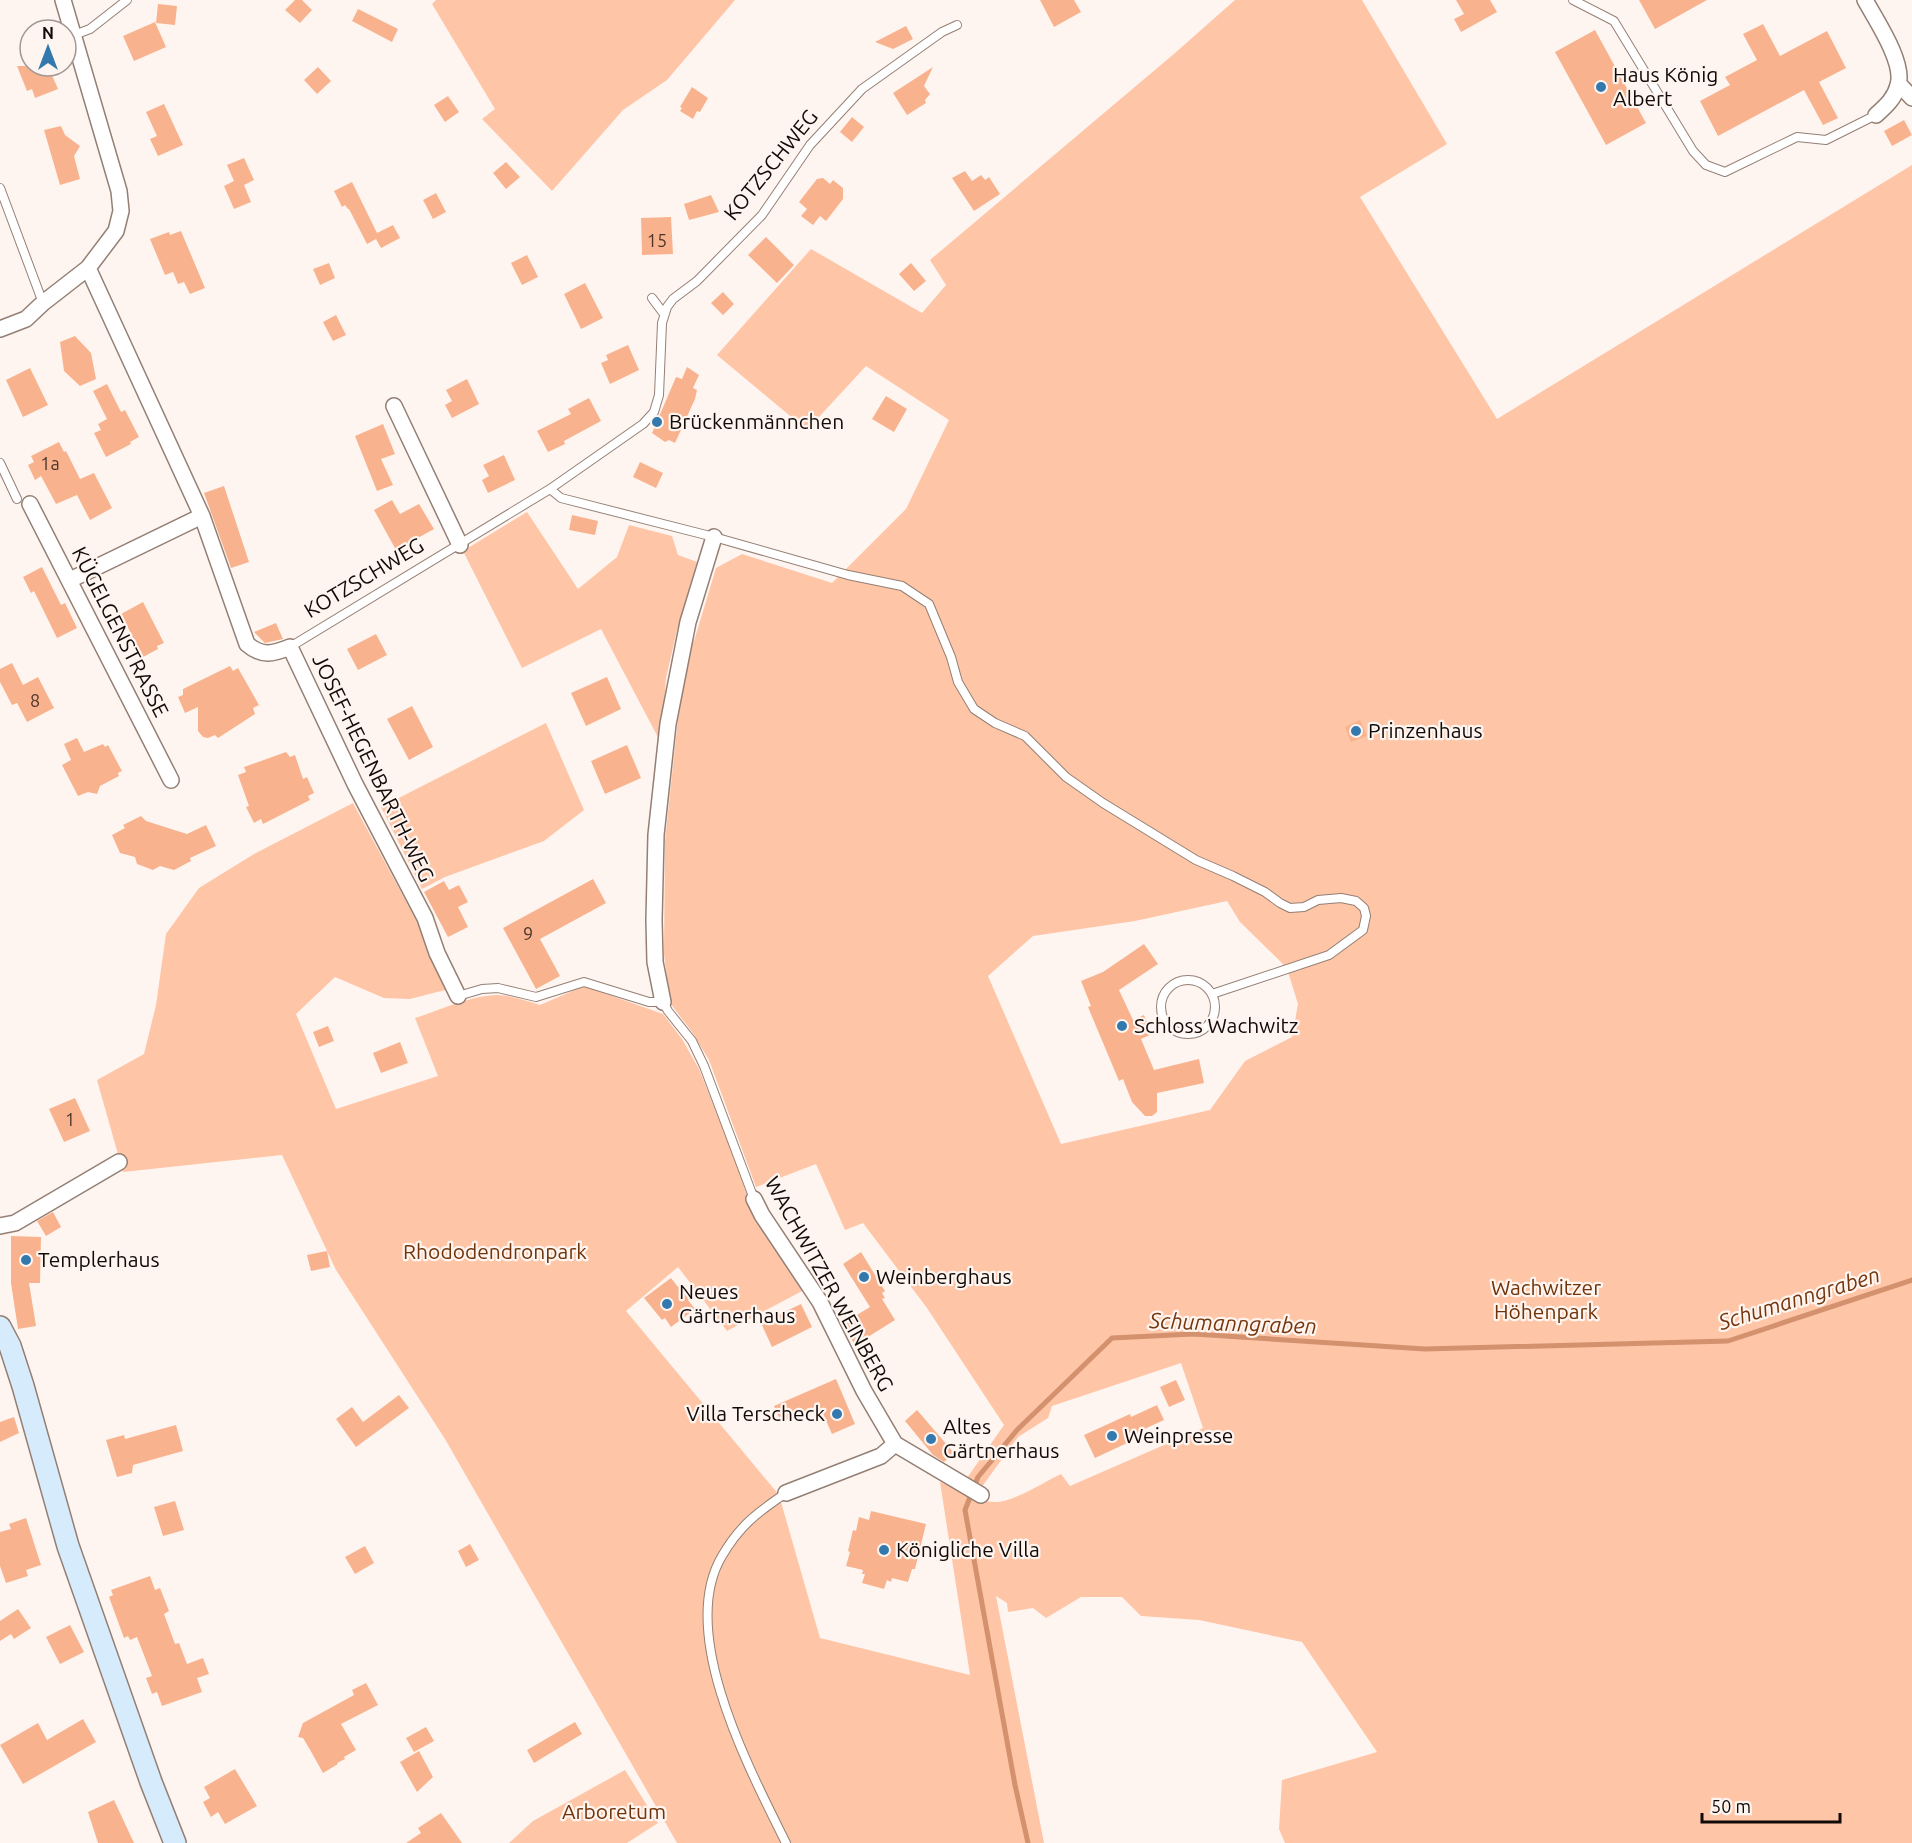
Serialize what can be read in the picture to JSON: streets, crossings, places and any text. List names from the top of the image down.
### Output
{
  "streets": {
    "street": ["KÜGELGENSTRASSE", "JOSEF-HEGENBARTH-WEG", "WACHWITZER WEINBERG"],
    "lane": ["KOTZSCHWEG"]
  },
  "crossings": [
    ["KOTZSCHWEG", "JOSEF-HEGENBARTH-WEG"]
  ],
  "water": ["Schumanngraben"],
  "parks": ["Rhododendronpark", "Wachwitzer Höhenpark", "Arboretum"],
  "places": [
    "Haus König Albert",
    "Brückenmännchen",
    "Prinzenhaus",
    "Schloss Wachwitz",
    "Templerhaus",
    "Weinberghaus",
    "Neues Gärtnerhaus",
    "Villa Terscheck",
    "Weinpresse",
    "Altes Gärtnerhaus",
    "Königliche Villa"
  ],
  "house_numbers": [
    "15",
    "1a",
    "8",
    "9",
    "1"
  ],
  "scale_bar": "50 m",
  "north": "top"
}
